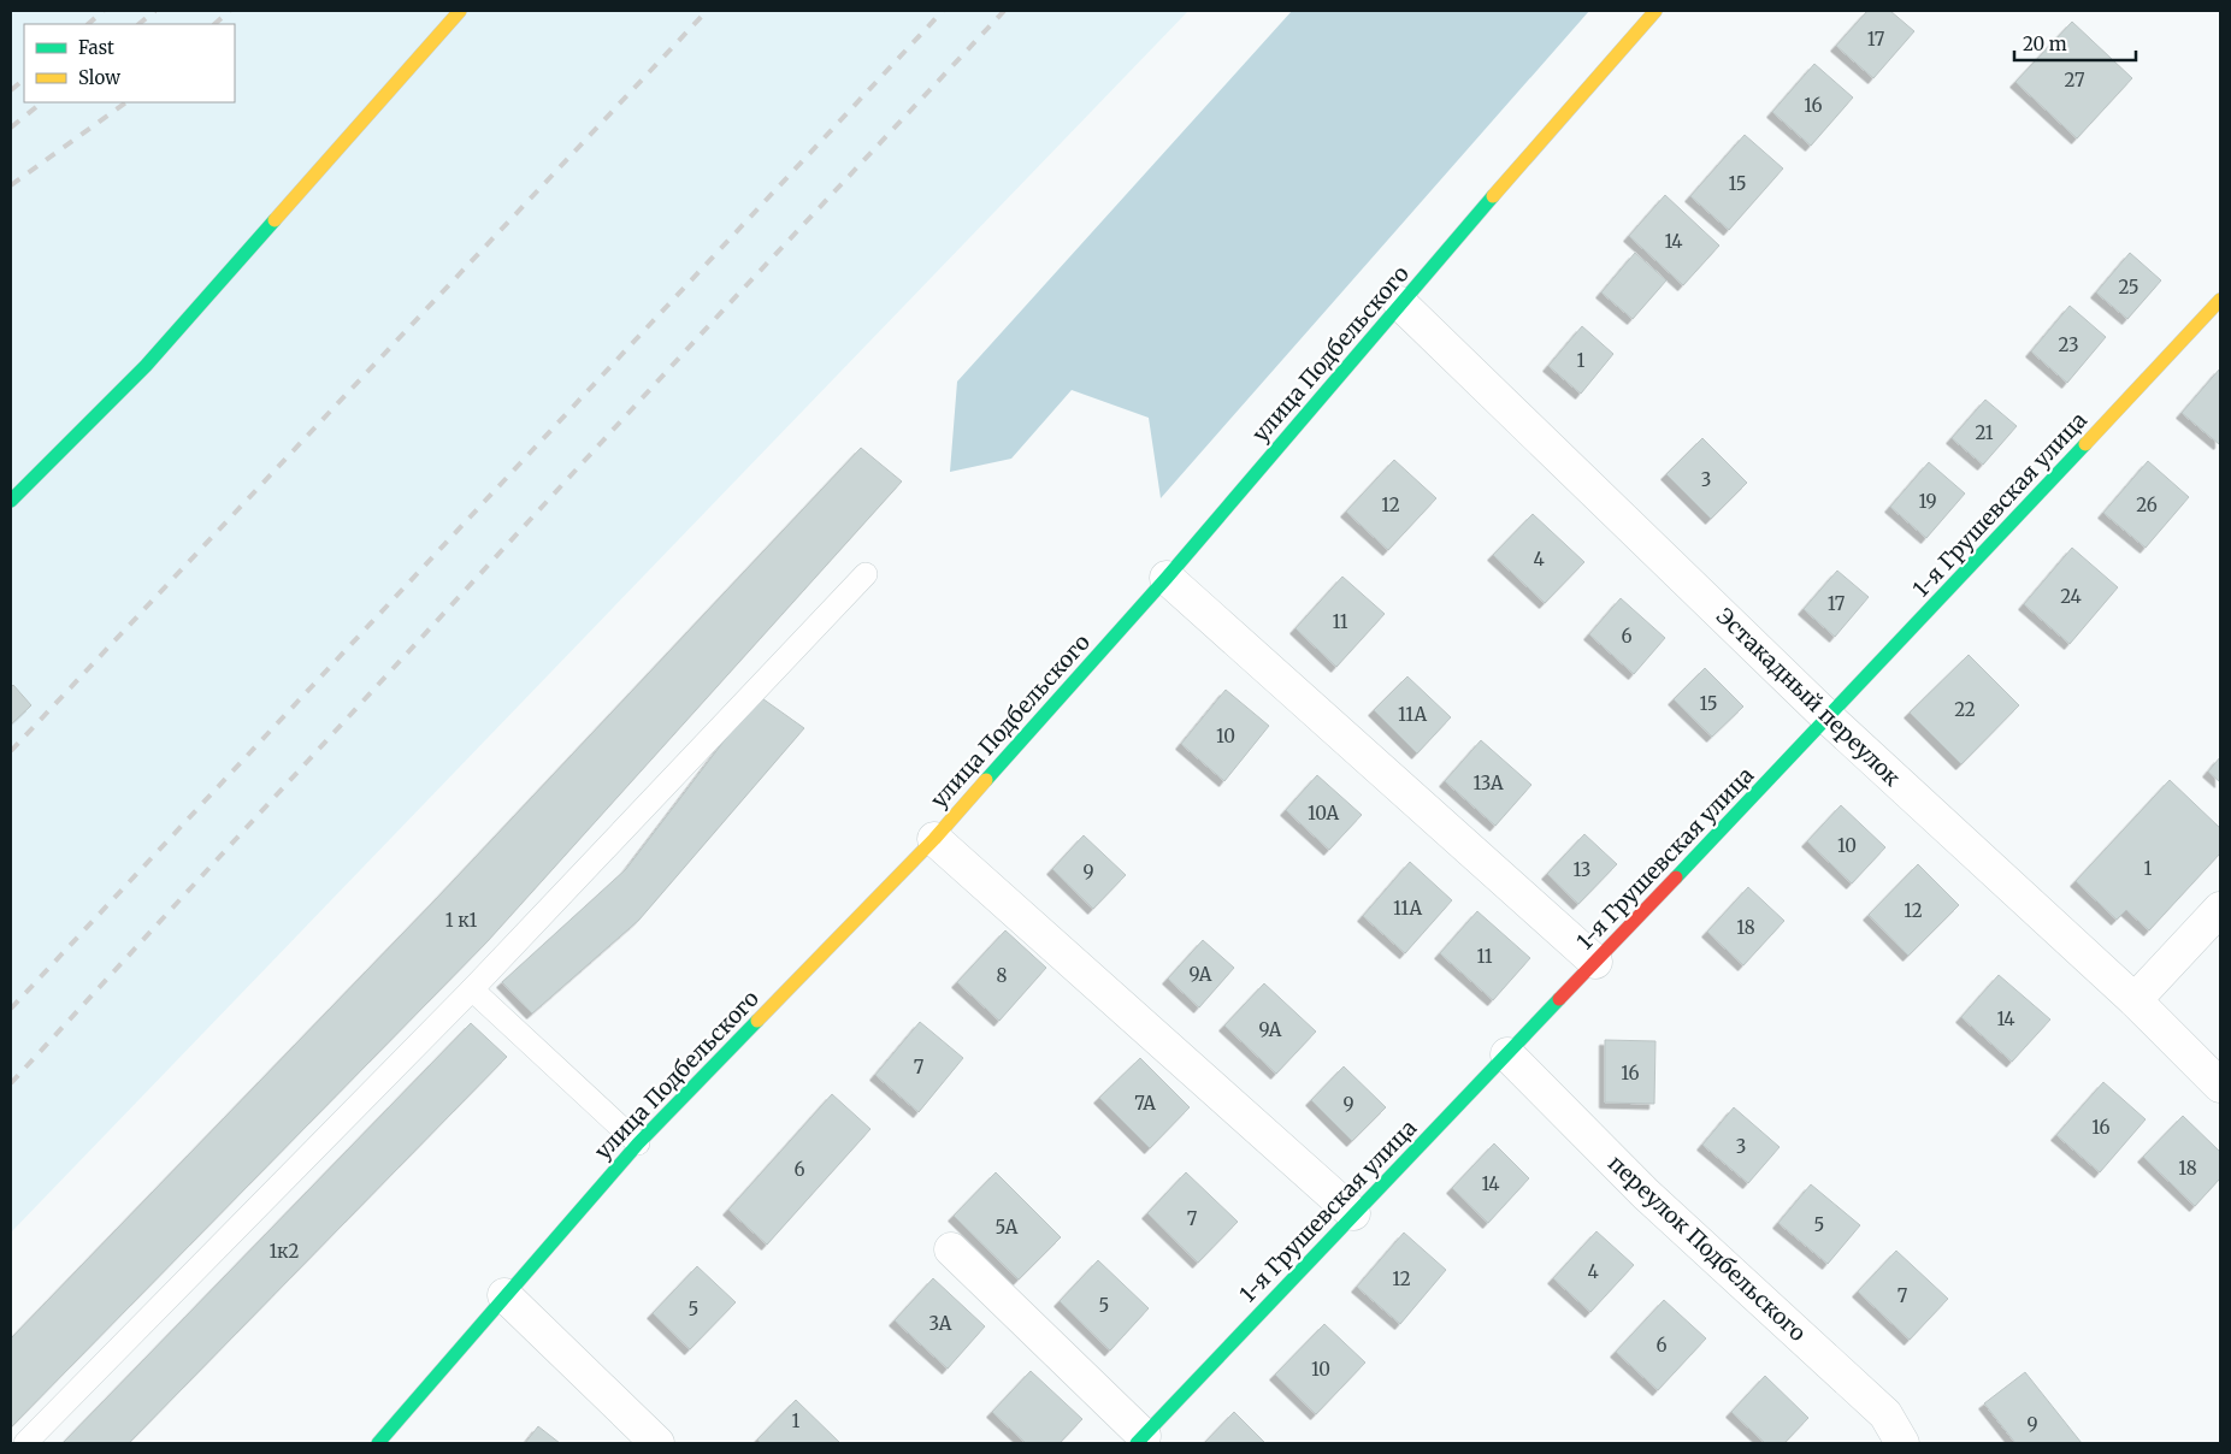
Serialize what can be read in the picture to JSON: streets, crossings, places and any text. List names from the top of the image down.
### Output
{
  "streets": {
    "street": [
      "улица Подбельского",
      "1-я Грушевская улица",
      "Эстакадный переулок",
      "переулок Подбельского"
    ]
  },
  "crossings": [
    ["улица Подбельского", "Эстакадный переулок"],
    ["1-я Грушевская улица", "Эстакадный переулок"],
    ["1-я Грушевская улица", "переулок Подбельского"]
  ],
  "house_numbers": [
    "17",
    "27",
    "16",
    "15",
    "14",
    "25",
    "23",
    "1",
    "21",
    "3",
    "19",
    "12",
    "26",
    "4",
    "24",
    "17",
    "11",
    "6",
    "15",
    "22",
    "11А",
    "10",
    "13А",
    "10А",
    "10",
    "1",
    "13",
    "9",
    "11А",
    "12",
    "1 к1",
    "18",
    "11",
    "9А",
    "8",
    "14",
    "9А",
    "7",
    "16",
    "7А",
    "9",
    "16",
    "3",
    "18",
    "6",
    "14",
    "7",
    "5",
    "5А",
    "1к2",
    "4",
    "12",
    "7",
    "5",
    "5",
    "3А",
    "6",
    "10",
    "1",
    "9"
  ],
  "legend": ["Fast", "Slow"],
  "scale_bar": "20 m"
}
